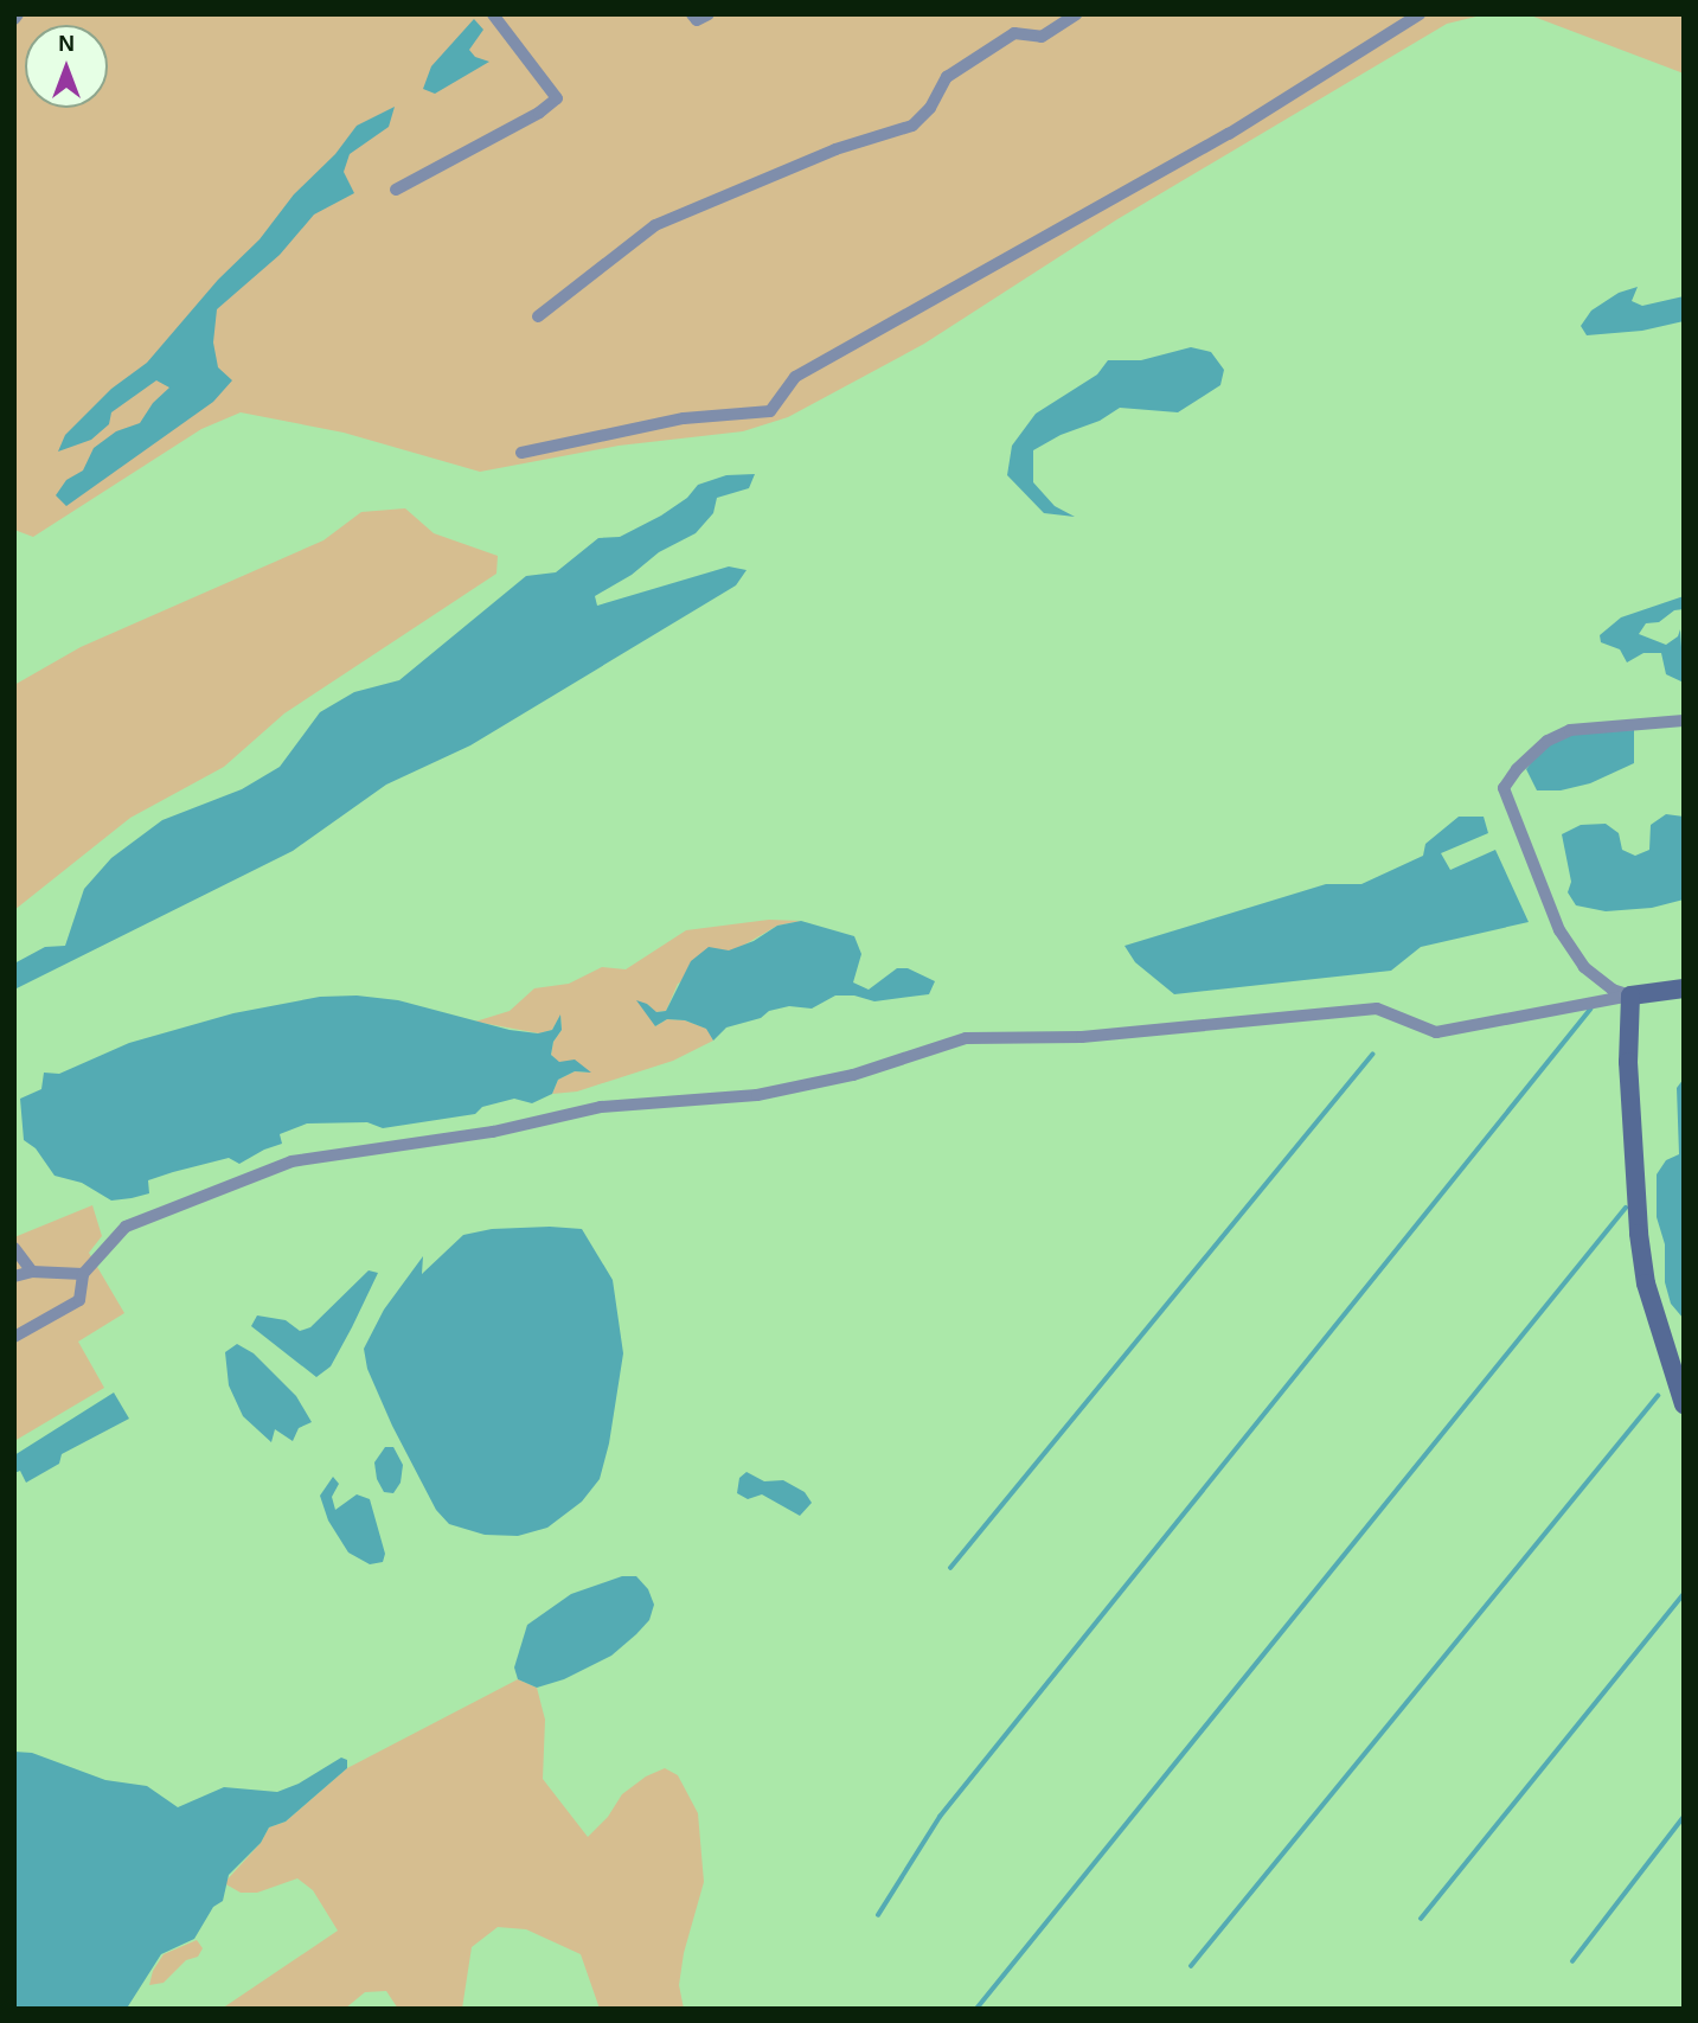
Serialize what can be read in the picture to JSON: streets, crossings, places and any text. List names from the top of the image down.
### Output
{
  "north": "top"
}
